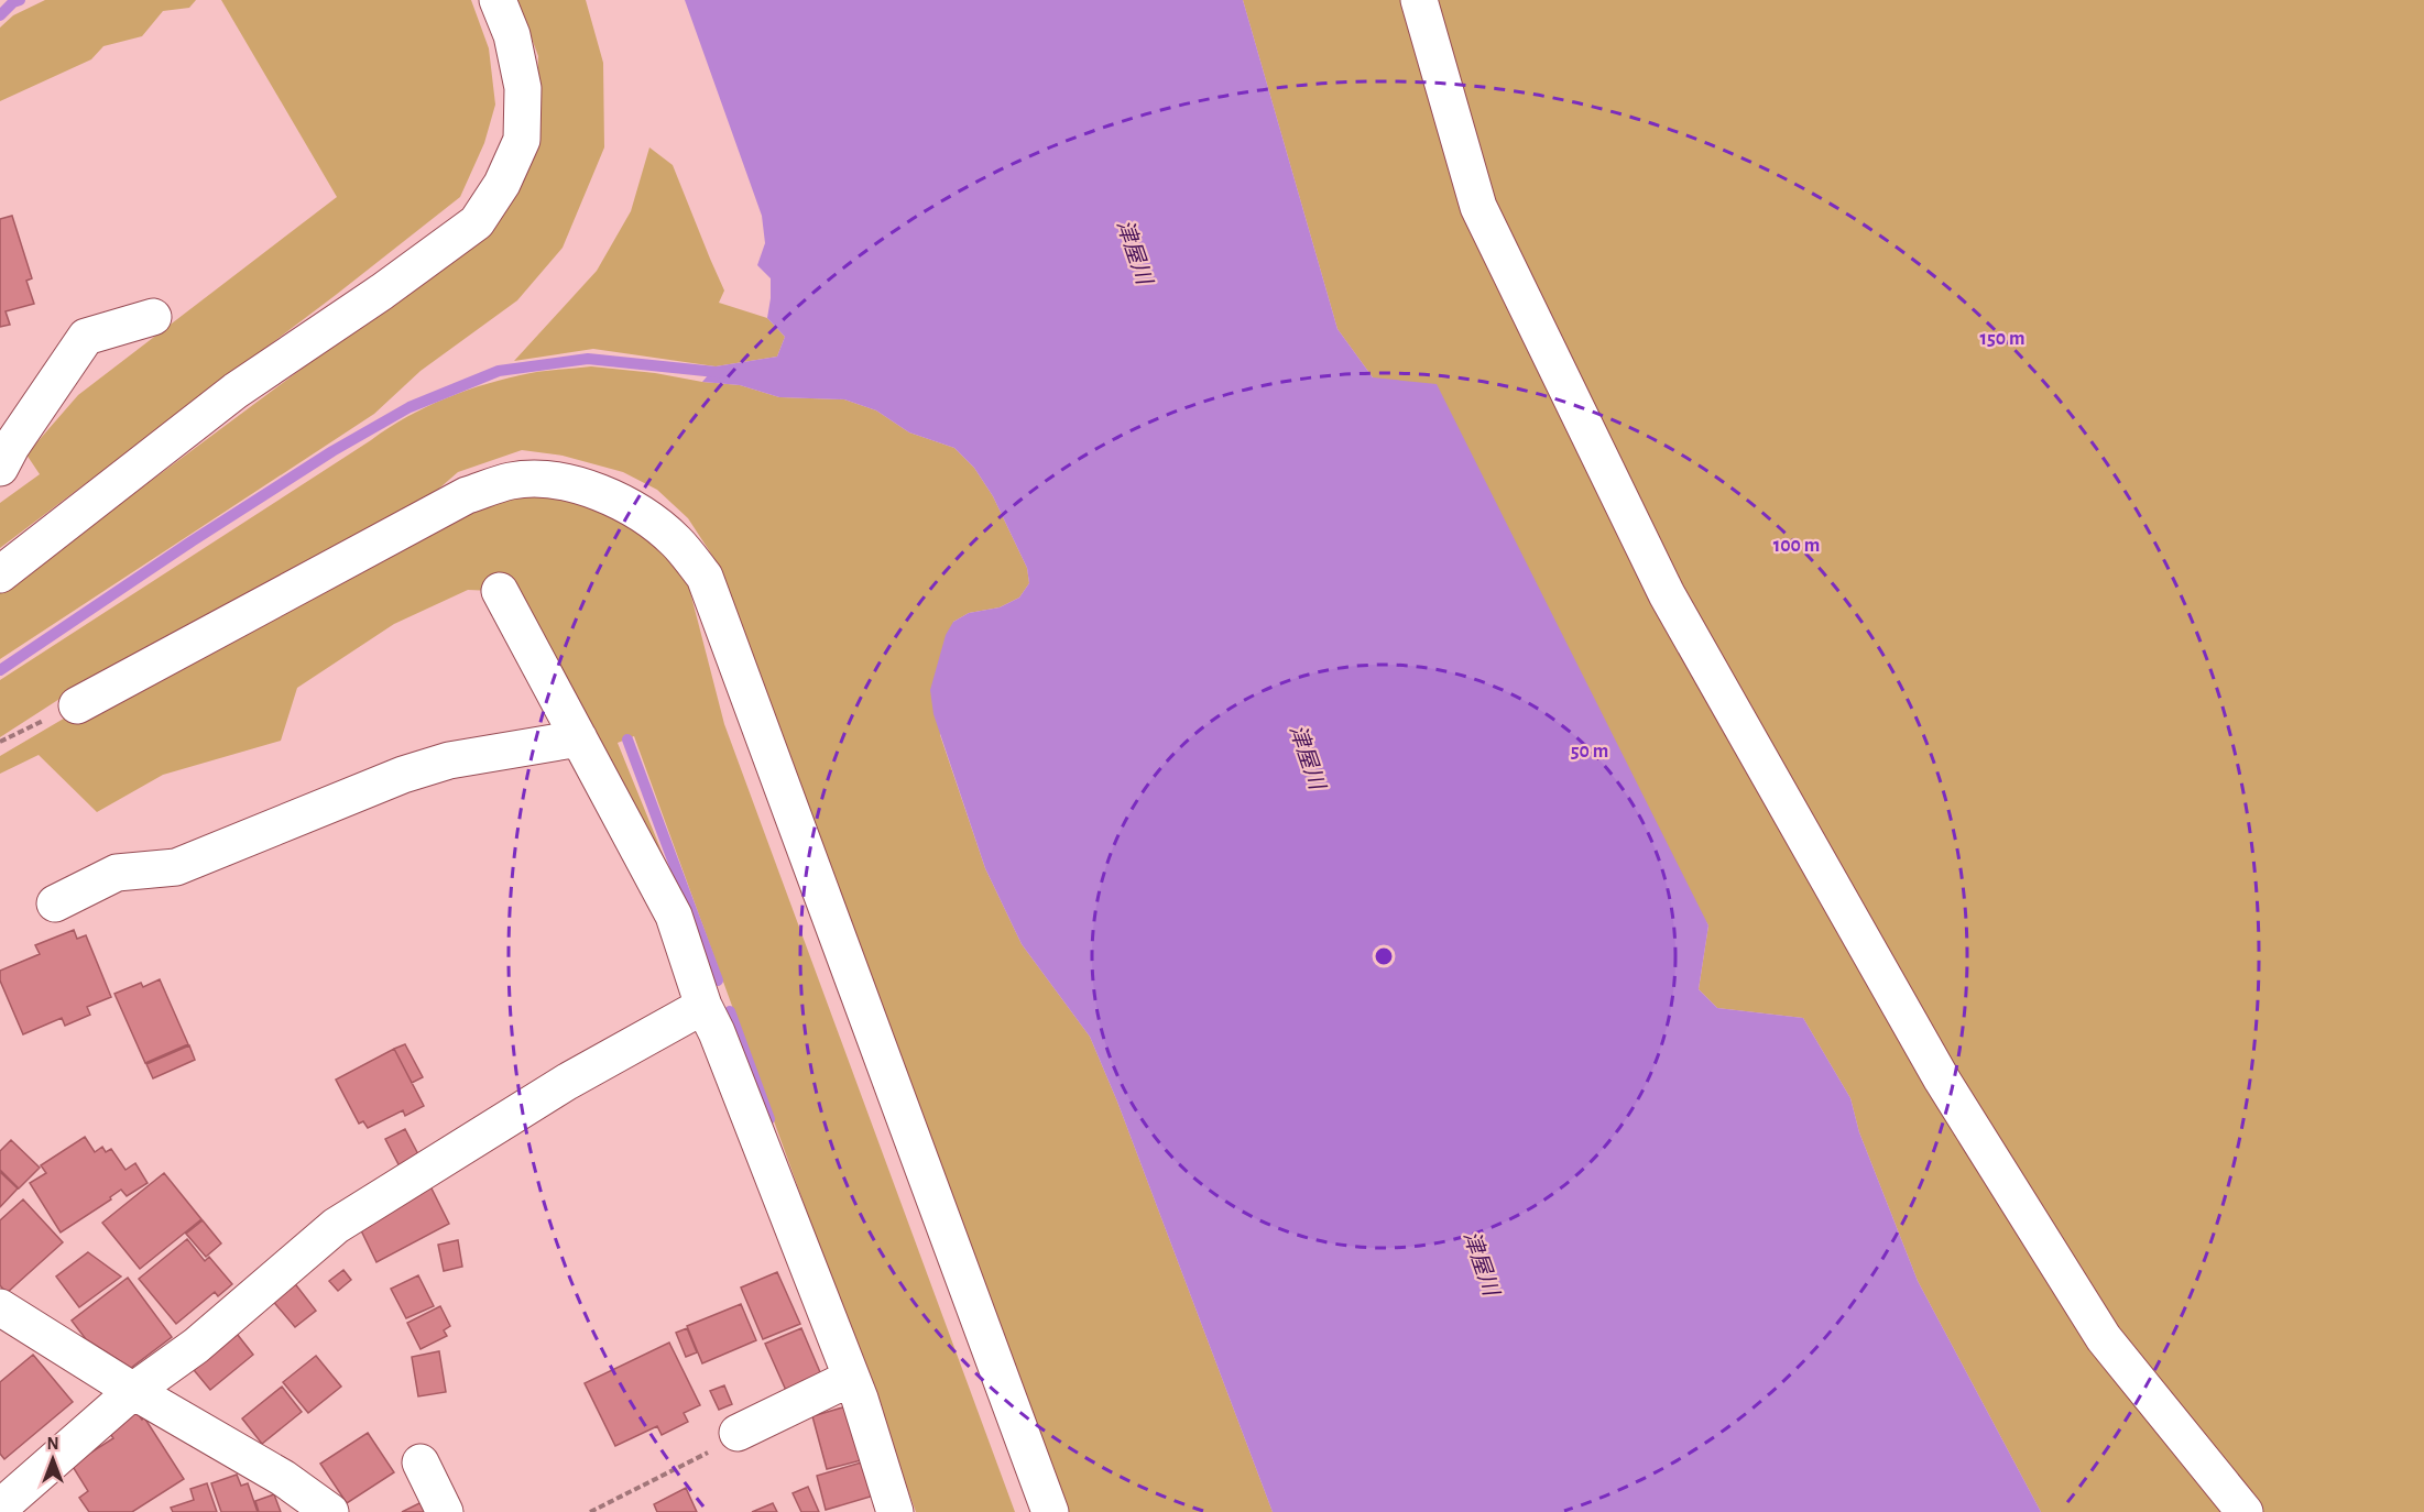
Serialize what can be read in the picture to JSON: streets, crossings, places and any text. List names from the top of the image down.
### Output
{
  "water": ["津屋川"],
  "north": "top",
  "rings": ["150 m", "100 m", "50 m"]
}
